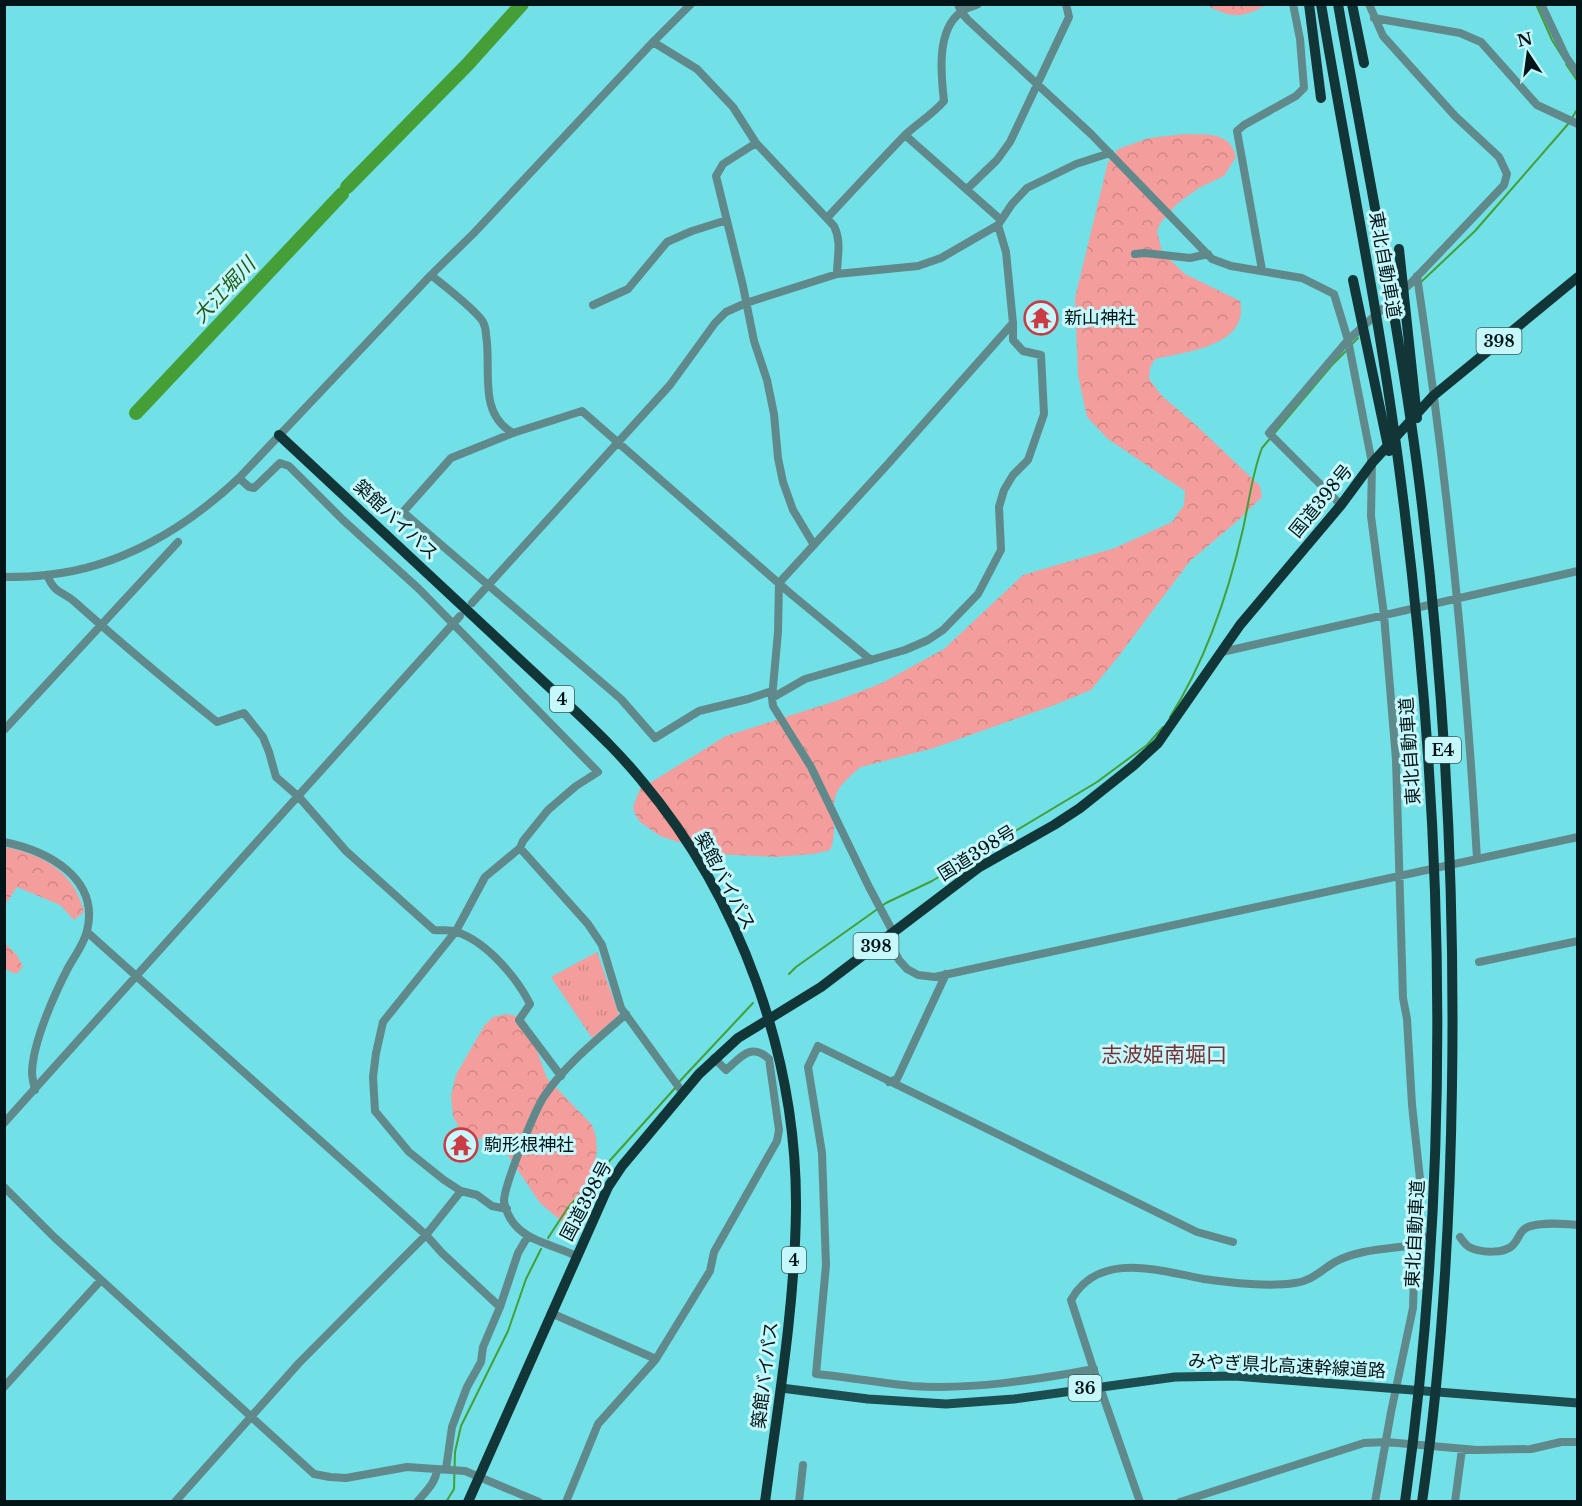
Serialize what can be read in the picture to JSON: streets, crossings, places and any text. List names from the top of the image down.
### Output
{
  "streets": {
    "highway": [
      "東北自動車道",
      "398",
      "国道398号",
      "築館バイパス",
      "4",
      "E4"
    ],
    "main road": ["みやぎ県北高速幹線道路", "36"]
  },
  "crossings": [
    ["国道398号", "築館バイパス"],
    ["築館バイパス", "みやぎ県北高速幹線道路"]
  ],
  "districts": ["志波姫南堀口"],
  "water": ["大江堀川"],
  "places": {
    "temple": ["新山神社", "駒形根神社"]
  },
  "north": "top"
}
